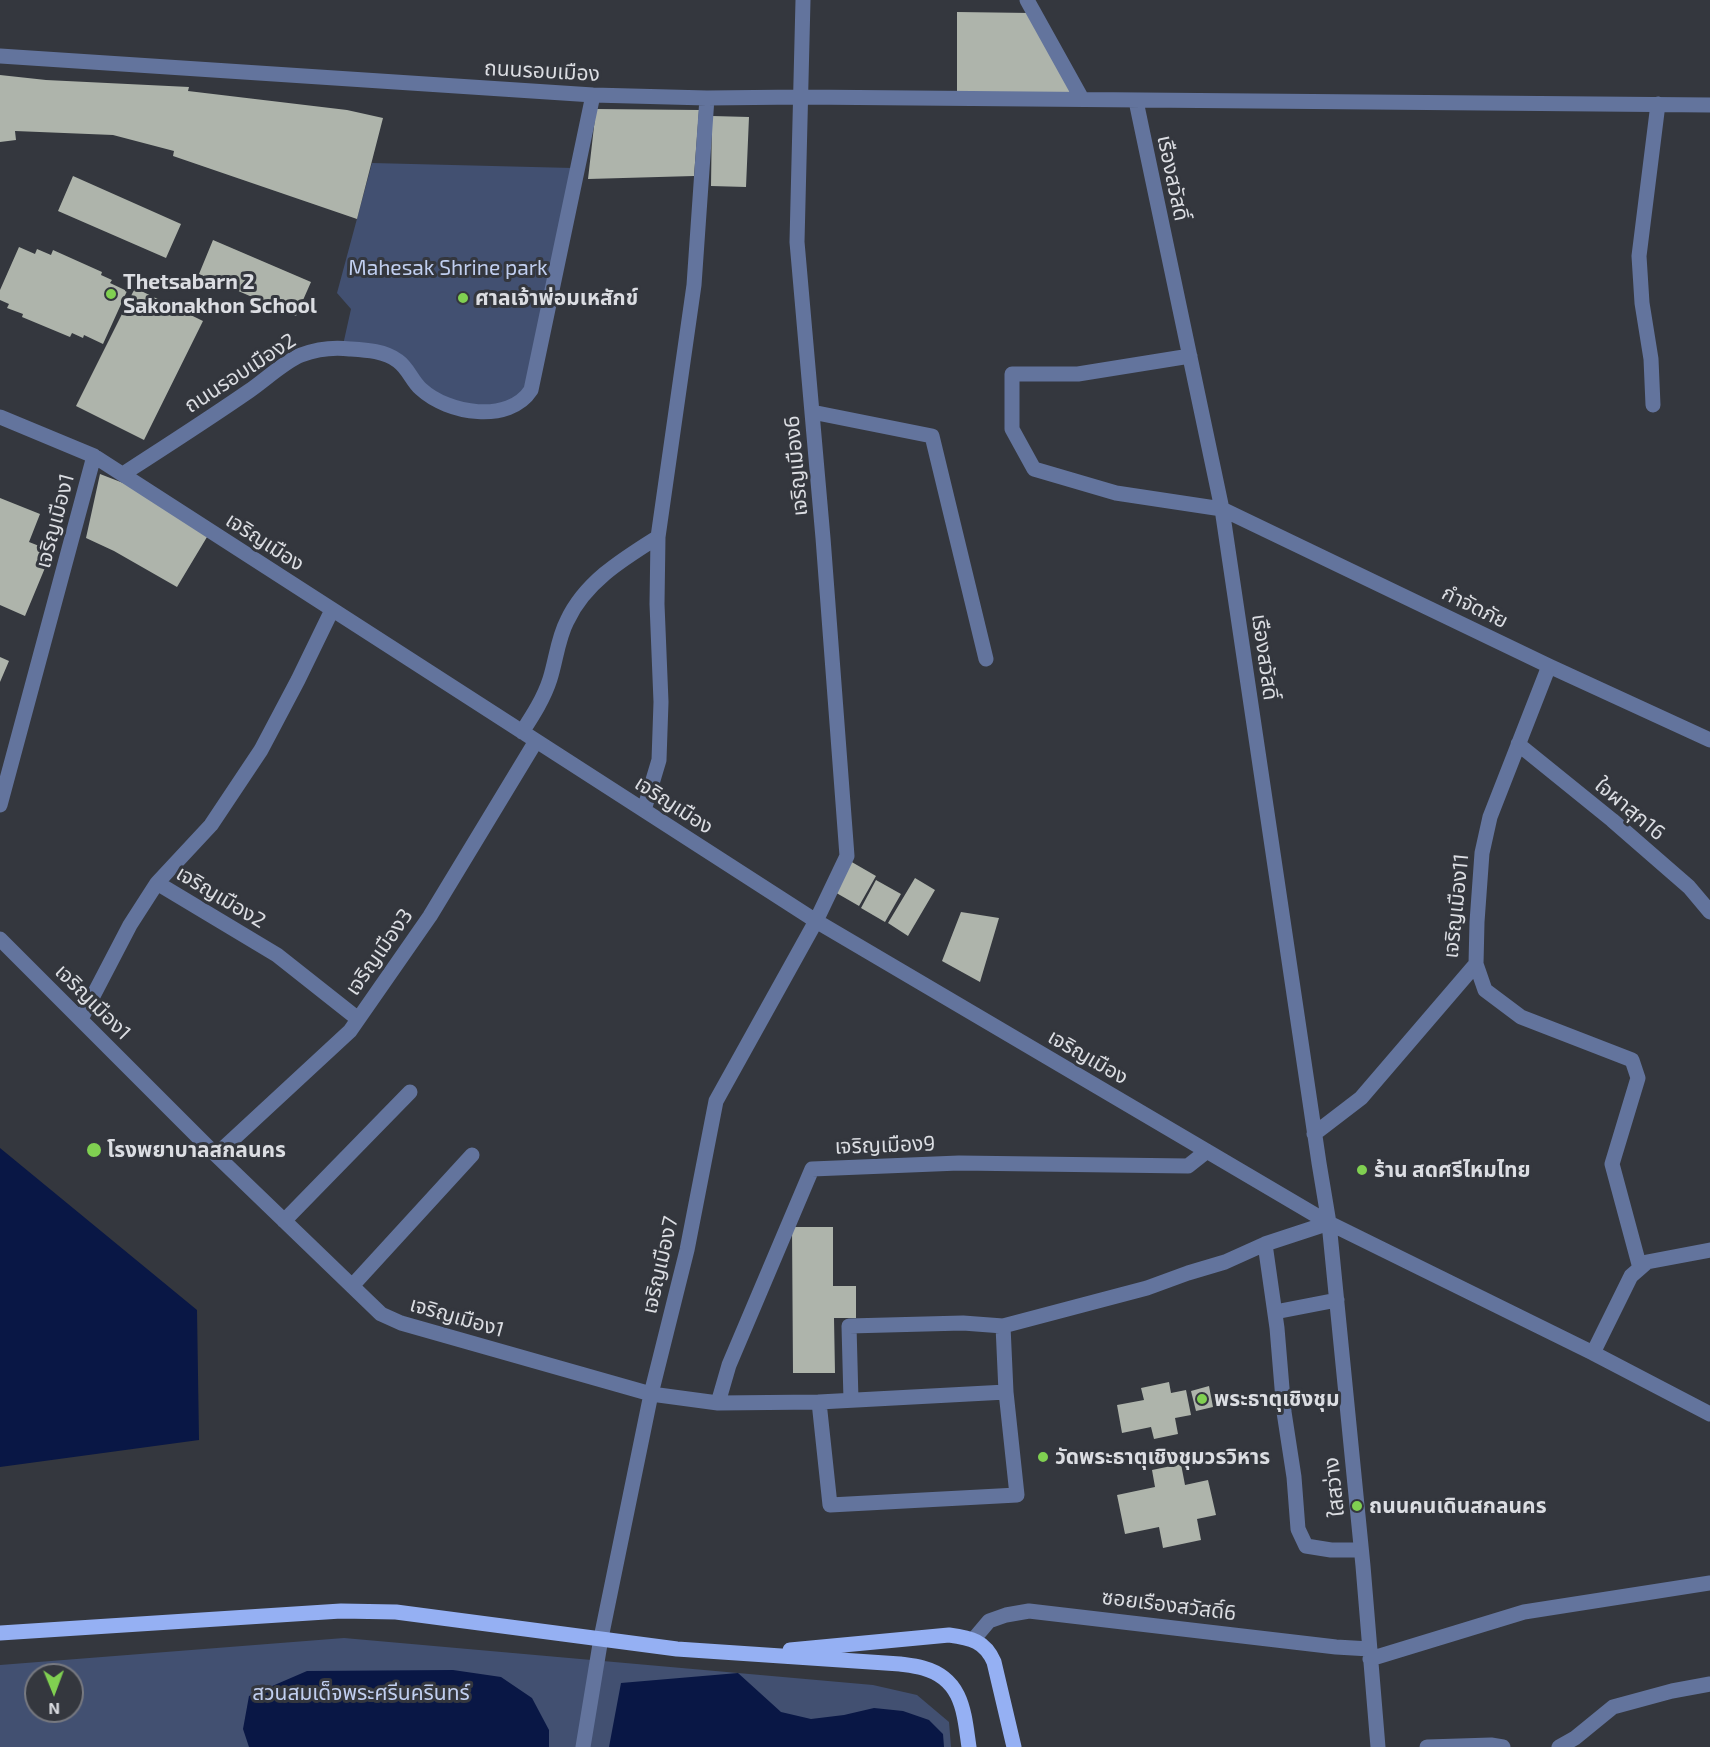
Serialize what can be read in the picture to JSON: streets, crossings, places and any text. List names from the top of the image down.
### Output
{
  "streets": {
    "street": [
      "ถนนรอบเมือง",
      "เรืองสวัสดิ์",
      "ถนนรอบเมือง2",
      "เจริญเมือง6",
      "เจริญเมือง1",
      "เจริญเมือง",
      "กำจัดภัย",
      "ใจผาสุก16",
      "เจริญเมือง2",
      "เจริญเมือง11",
      "เจริญเมือง3",
      "เจริญเมือง9",
      "เจริญเมือง7",
      "ใสสว่าง",
      "ซอยเรืองสวัสดิ์6"
    ]
  },
  "crossings": [
    ["ถนนรอบเมือง", "เรืองสวัสดิ์"],
    ["ถนนรอบเมือง", "ถนนรอบเมือง2"],
    ["ถนนรอบเมือง", "เจริญเมือง6"],
    ["เรืองสวัสดิ์", "เจริญเมือง"],
    ["เรืองสวัสดิ์", "กำจัดภัย"],
    ["เรืองสวัสดิ์", "เจริญเมือง11"],
    ["เรืองสวัสดิ์", "ใสสว่าง"],
    ["ถนนรอบเมือง2", "เจริญเมือง"],
    ["เจริญเมือง6", "เจริญเมือง"],
    ["เจริญเมือง6", "เจริญเมือง7"],
    ["เจริญเมือง1", "เจริญเมือง"],
    ["เจริญเมือง1", "เจริญเมือง2"],
    ["เจริญเมือง1", "เจริญเมือง3"],
    ["เจริญเมือง1", "เจริญเมือง9"],
    ["เจริญเมือง1", "เจริญเมือง7"],
    ["เจริญเมือง", "เจริญเมือง3"],
    ["เจริญเมือง", "เจริญเมือง9"],
    ["เจริญเมือง", "เจริญเมือง7"],
    ["เจริญเมือง", "ใสสว่าง"],
    ["กำจัดภัย", "เจริญเมือง11"],
    ["ใจผาสุก16", "เจริญเมือง11"],
    ["เจริญเมือง2", "เจริญเมือง3"],
    ["ใสสว่าง", "ซอยเรืองสวัสดิ์6"]
  ],
  "parks": ["Mahesak Shrine park", "สวนสมเด็จพระศรีนครินทร์"],
  "places": [
    "Thetsabarn 2 Sakonakhon School",
    "ศาลเจ้าพ่อมเหสักข์",
    "โรงพยาบาลสกลนคร",
    "ร้าน สดศรีไหมไทย",
    "พระธาตุเชิงชุม",
    "วัดพระธาตุเชิงชุมวรวิหาร",
    "ถนนคนเดินสกลนคร"
  ],
  "north": "bottom"
}
